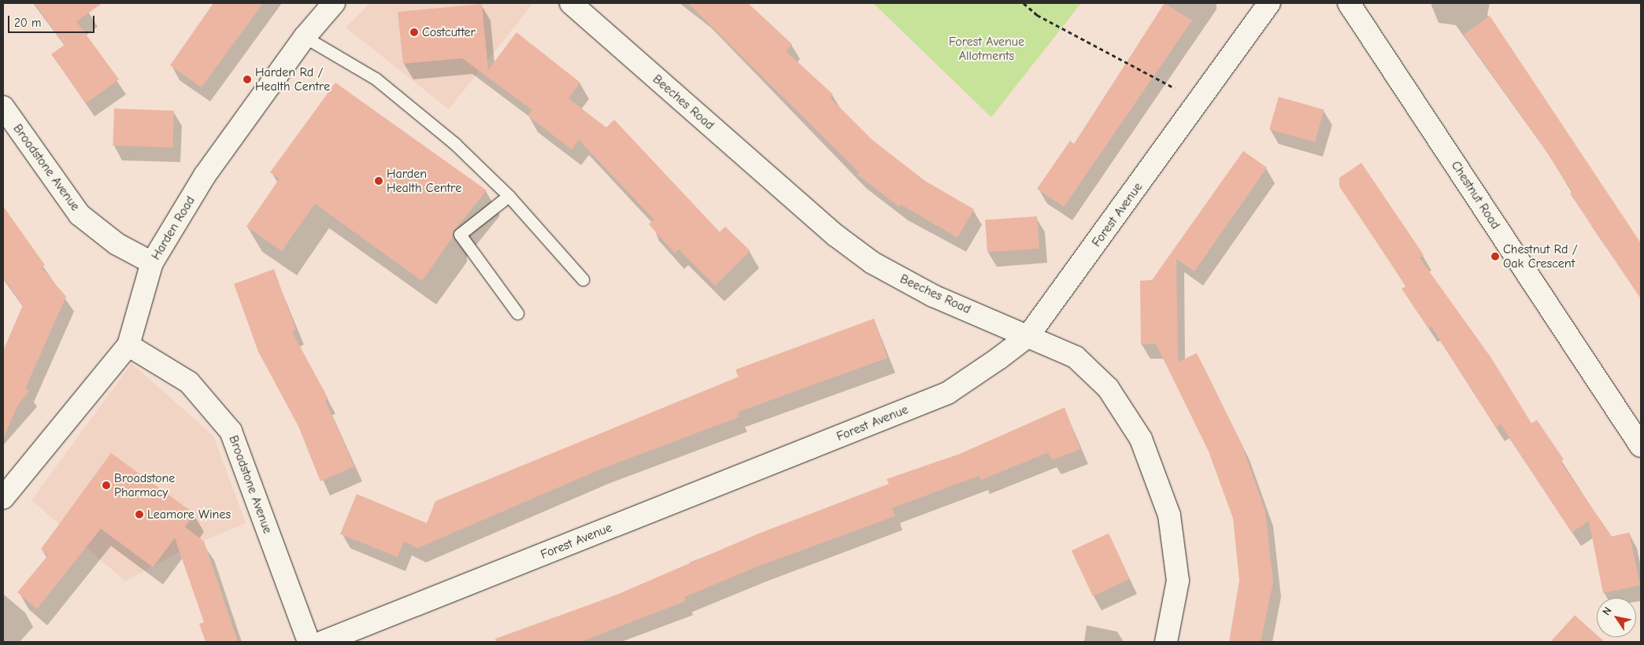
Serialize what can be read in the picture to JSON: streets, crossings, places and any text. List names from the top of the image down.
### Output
{
  "streets": {
    "street": [
      "Beeches Road",
      "Broadstone Avenue",
      "Chestnut Road",
      "Forest Avenue",
      "Harden Road"
    ]
  },
  "crossings": [
    ["Beeches Road", "Forest Avenue"],
    ["Broadstone Avenue", "Harden Road"]
  ],
  "parks": ["Forest Avenue Allotments"],
  "places": [
    "Costcutter",
    "Harden Rd / Health Centre",
    "Harden Health Centre",
    "Chestnut Rd / Oak Crescent",
    "Broadstone Pharmacy",
    "Leamore Wines"
  ],
  "scale_bar": "20 m",
  "north": "top left"
}
